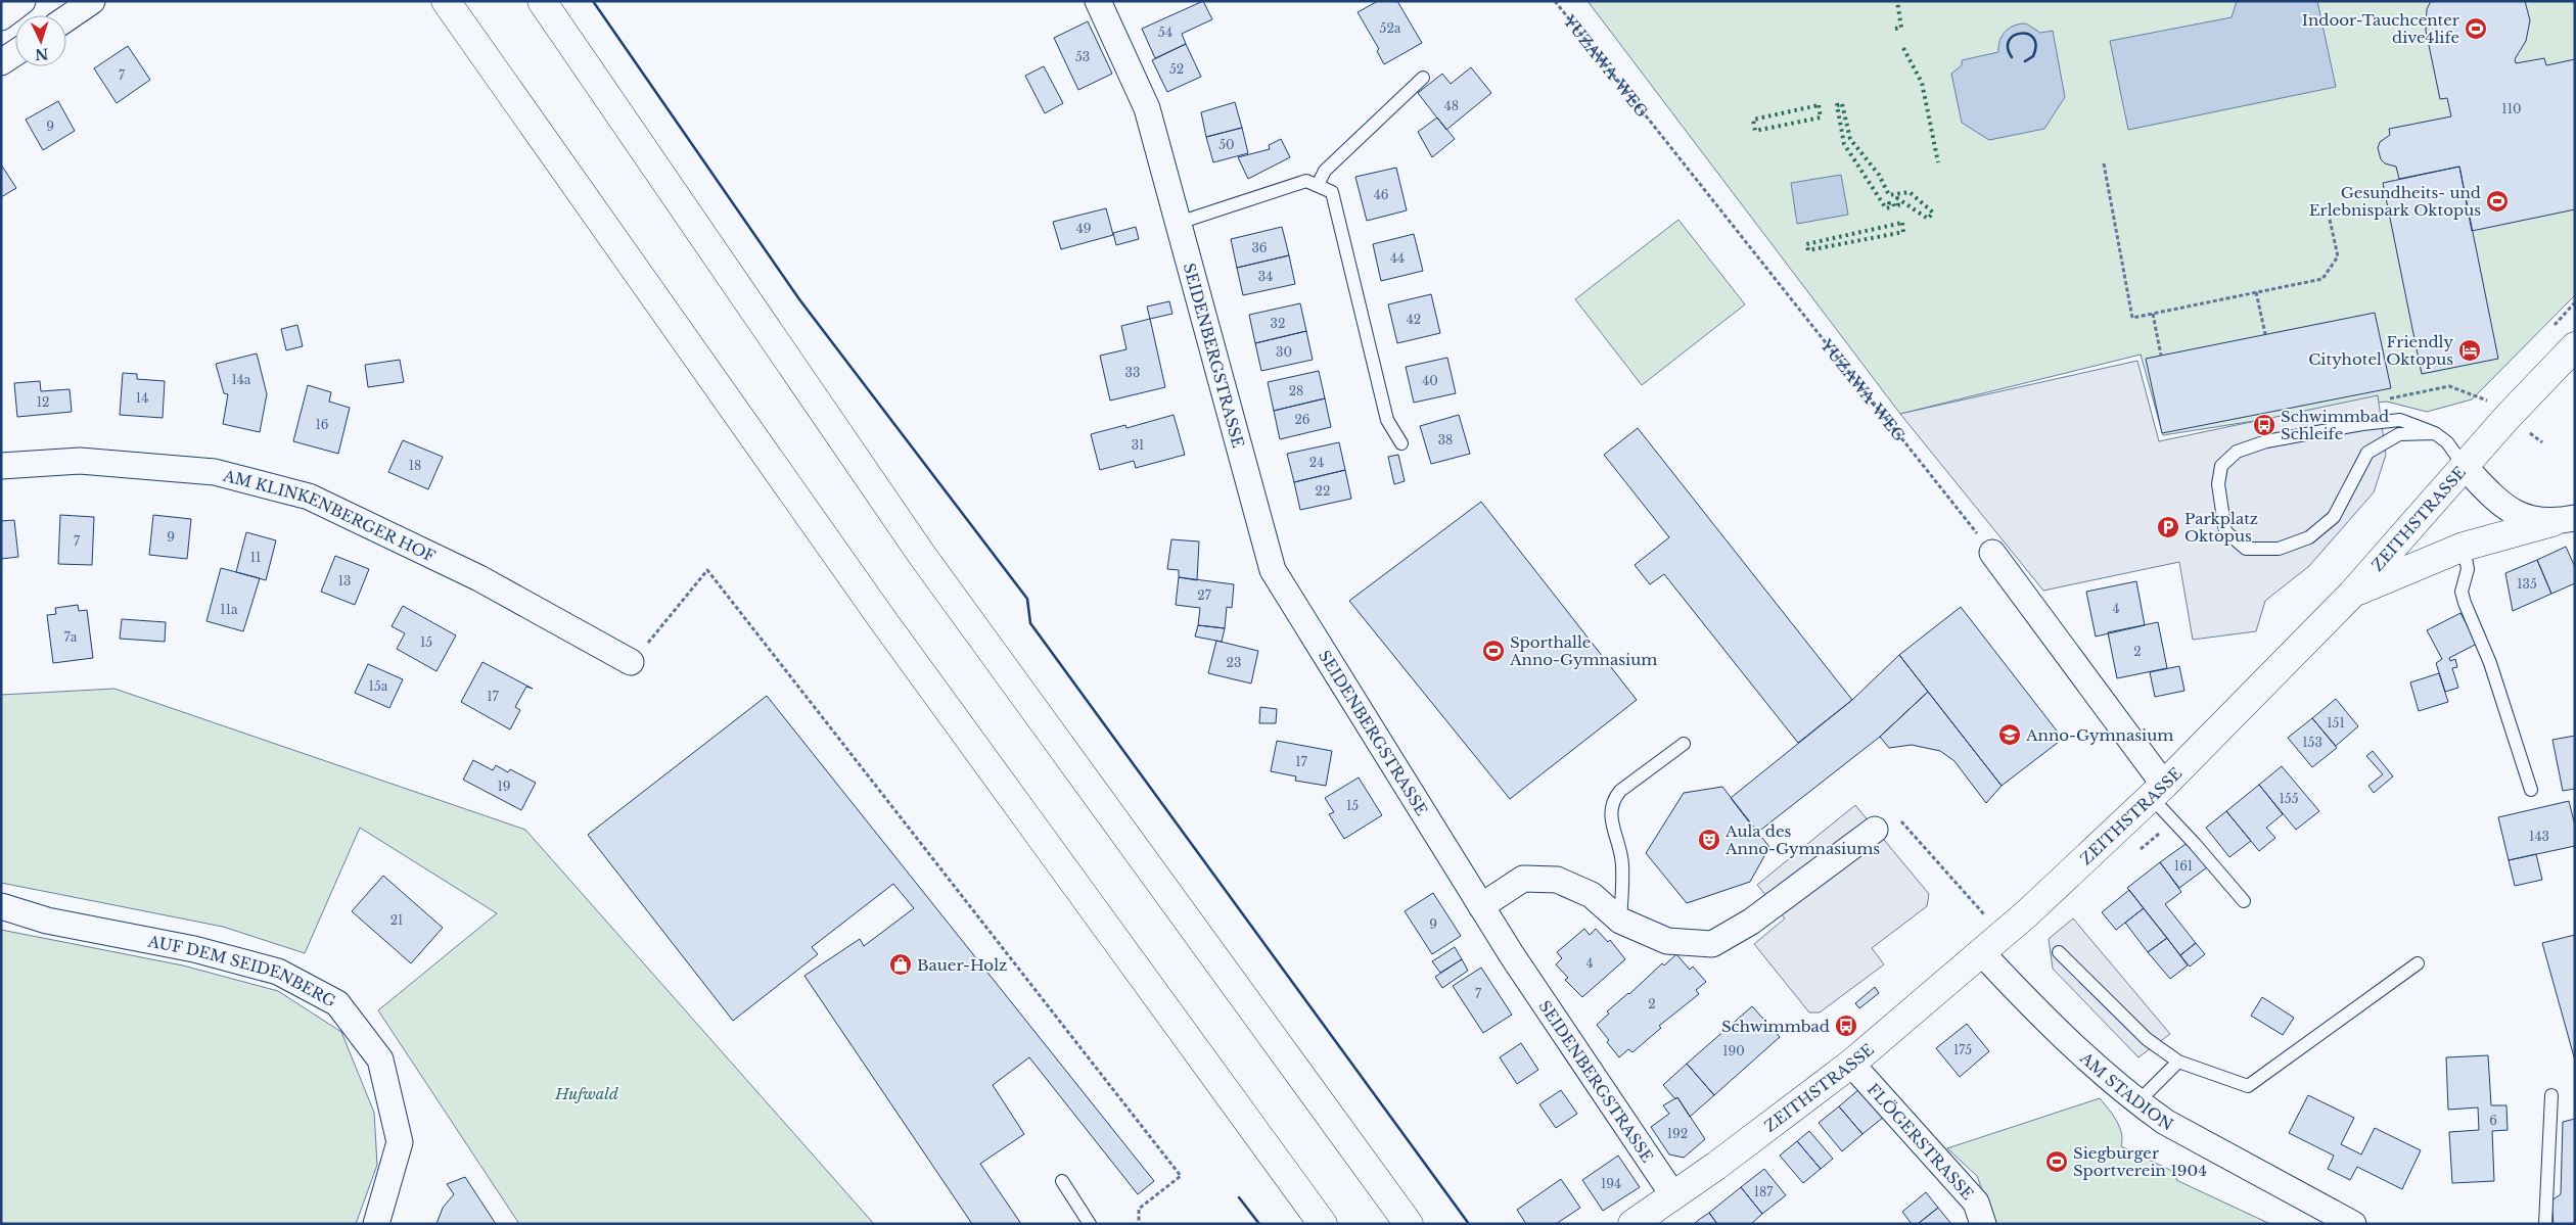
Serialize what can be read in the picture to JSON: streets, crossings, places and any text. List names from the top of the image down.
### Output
{
  "streets": {
    "main road": ["ZEITHSTRASSE"],
    "street": [
      "SEIDENBERGSTRASSE",
      "AM KLINKENBERGER HOF",
      "AUF DEM SEIDENBERG",
      "AM STADION",
      "FLÖGERSTRASSE"
    ],
    "path": ["YUZAWA-WEG"]
  },
  "crossings": [
    ["SEIDENBERGSTRASSE", "ZEITHSTRASSE"],
    ["ZEITHSTRASSE", "AM STADION"],
    ["ZEITHSTRASSE", "FLÖGERSTRASSE"]
  ],
  "parks": ["Hufwald"],
  "places": {
    "sports": [
      "Indoor-Tauchcenter dive4life",
      "Gesundheits- und Erlebnispark Oktopus",
      "Sporthalle Anno-Gymnasium",
      "Siegburger Sportverein 1904"
    ],
    "hotel": ["Friendly Cityhotel Oktopus"],
    "bus stop": ["Schwimmbad Schleife", "Schwimmbad"],
    "parking": ["Parkplatz Oktopus"],
    "school or university": ["Anno-Gymnasium"],
    "theatre": ["Aula des Anno-Gymnasiums"],
    "shop": ["Bauer-Holz"]
  },
  "house_numbers": [
    "52a",
    "54",
    "53",
    "52",
    "7",
    "48",
    "110",
    "9",
    "50",
    "46",
    "49",
    "36",
    "44",
    "34",
    "42",
    "32",
    "30",
    "33",
    "14a",
    "40",
    "28",
    "14",
    "12",
    "26",
    "16",
    "38",
    "31",
    "24",
    "18",
    "22",
    "9",
    "7",
    "11",
    "13",
    "135",
    "27",
    "4",
    "11a",
    "7a",
    "15",
    "2",
    "23",
    "15a",
    "17",
    "151",
    "153",
    "17",
    "19",
    "155",
    "15",
    "143",
    "161",
    "21",
    "9",
    "4",
    "7",
    "2",
    "175",
    "190",
    "6",
    "192",
    "194",
    "187"
  ],
  "north": "bottom"
}
